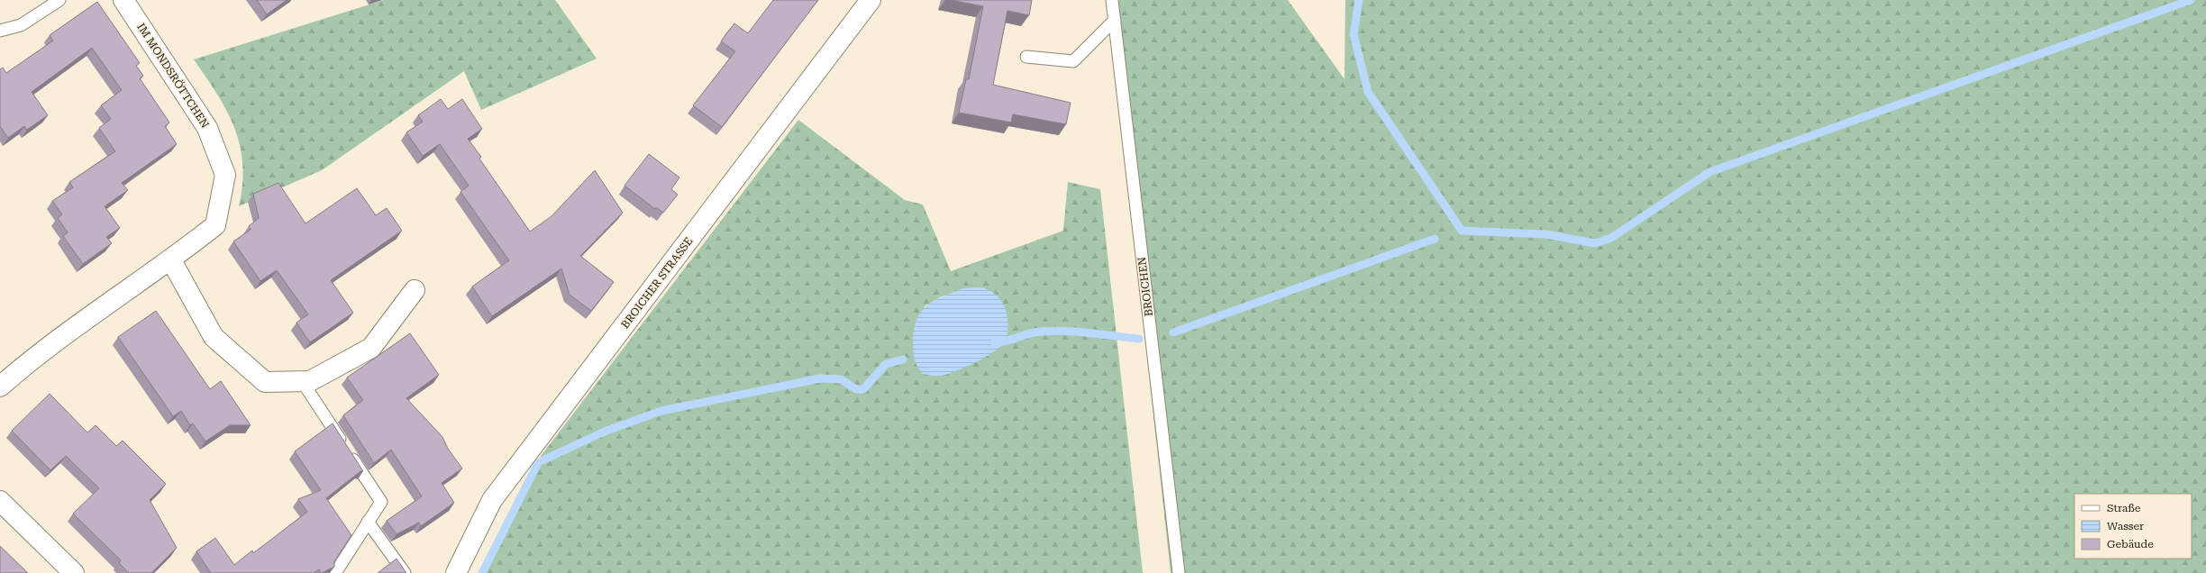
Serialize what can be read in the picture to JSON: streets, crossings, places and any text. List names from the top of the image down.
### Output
{
  "streets": {
    "street": ["IM MONDSRÖTTCHEN", "BROICHER STRASSE"],
    "lane": ["BROICHEN"]
  },
  "legend": ["Straße", "Wasser", "Gebäude"]
}
